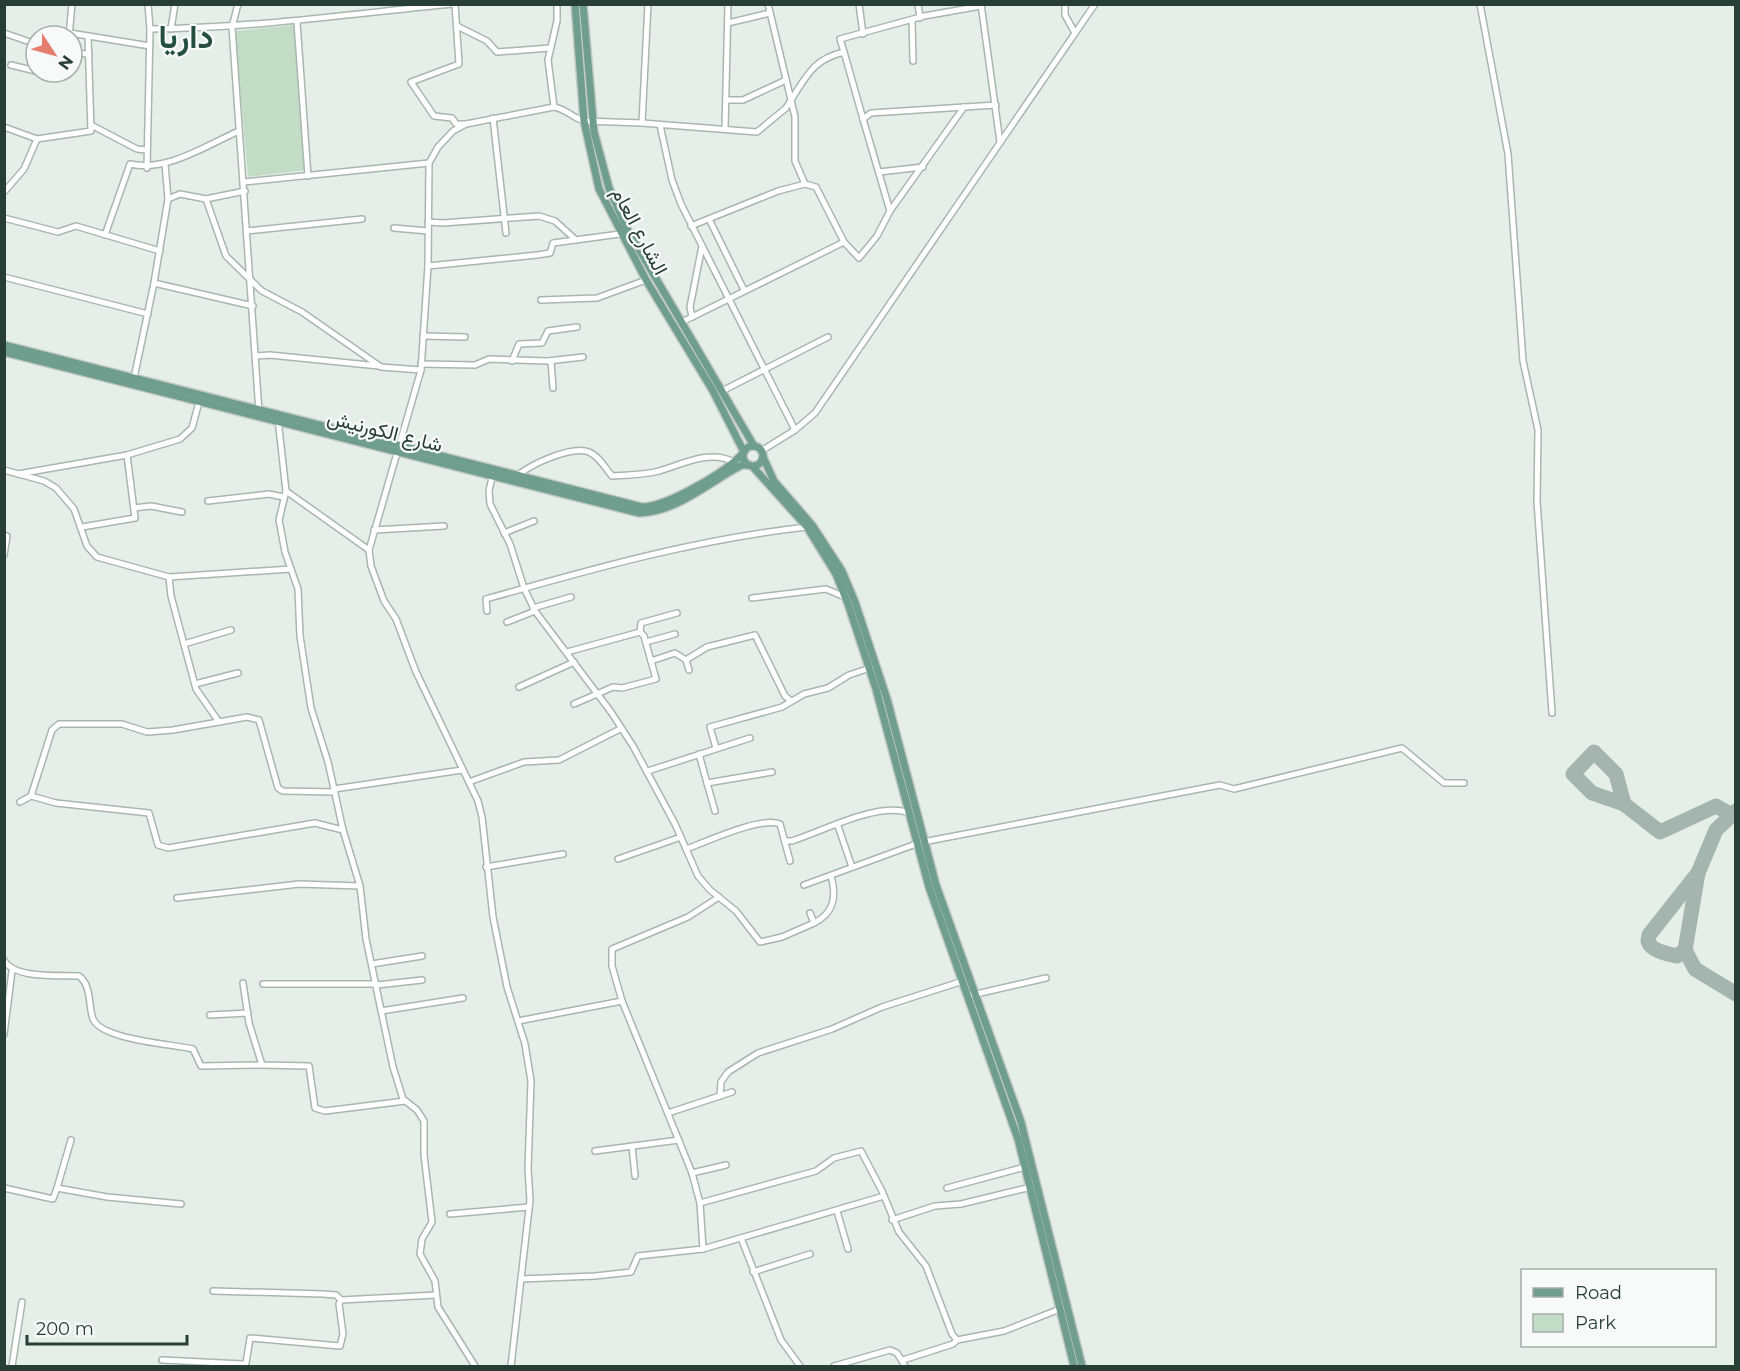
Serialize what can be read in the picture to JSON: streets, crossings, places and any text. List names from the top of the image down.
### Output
{
  "streets": {
    "main road": ["الشارع العام", "شارع الكورنيش"]
  },
  "crossings": [
    ["الشارع العام", "شارع الكورنيش"]
  ],
  "districts": ["داريا"],
  "legend": ["Road", "Park"],
  "scale_bar": "200 m",
  "north": "bottom right"
}
